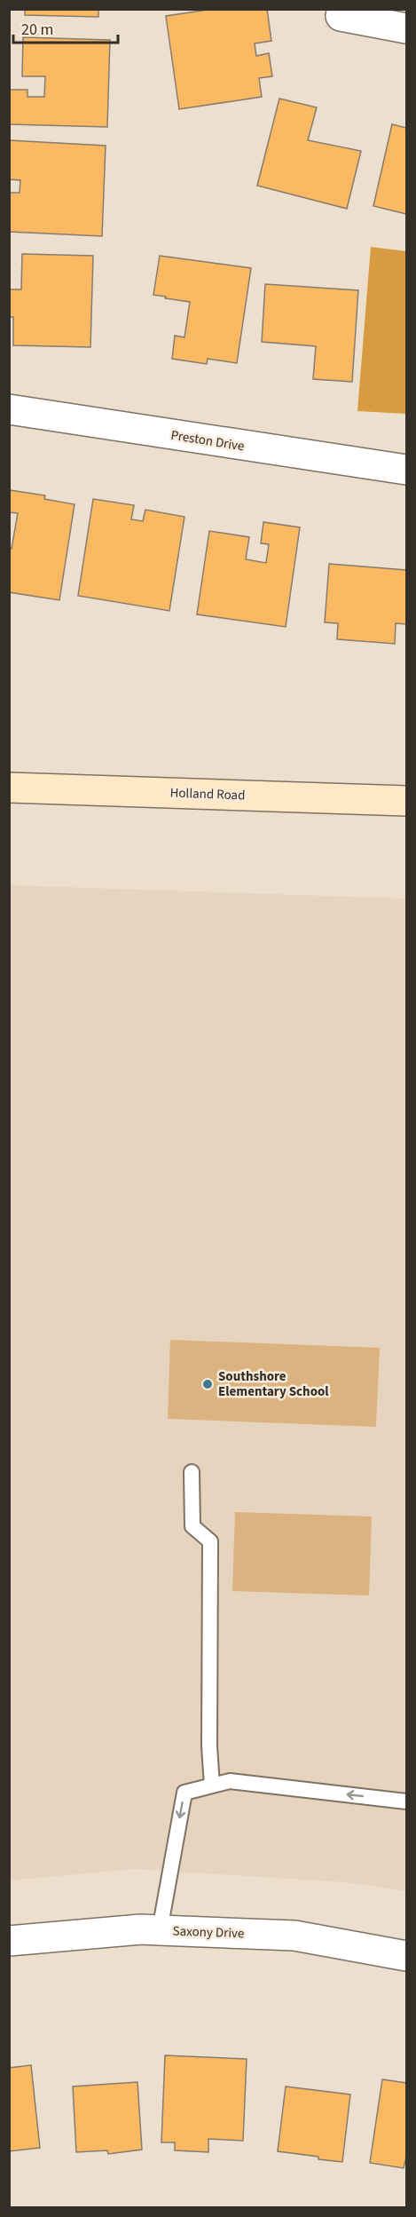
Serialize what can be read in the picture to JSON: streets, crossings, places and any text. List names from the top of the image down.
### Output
{
  "streets": {
    "main road": ["Holland Road"],
    "street": ["Preston Drive", "Saxony Drive"]
  },
  "places": ["Southshore Elementary School"],
  "scale_bar": "20 m"
}
